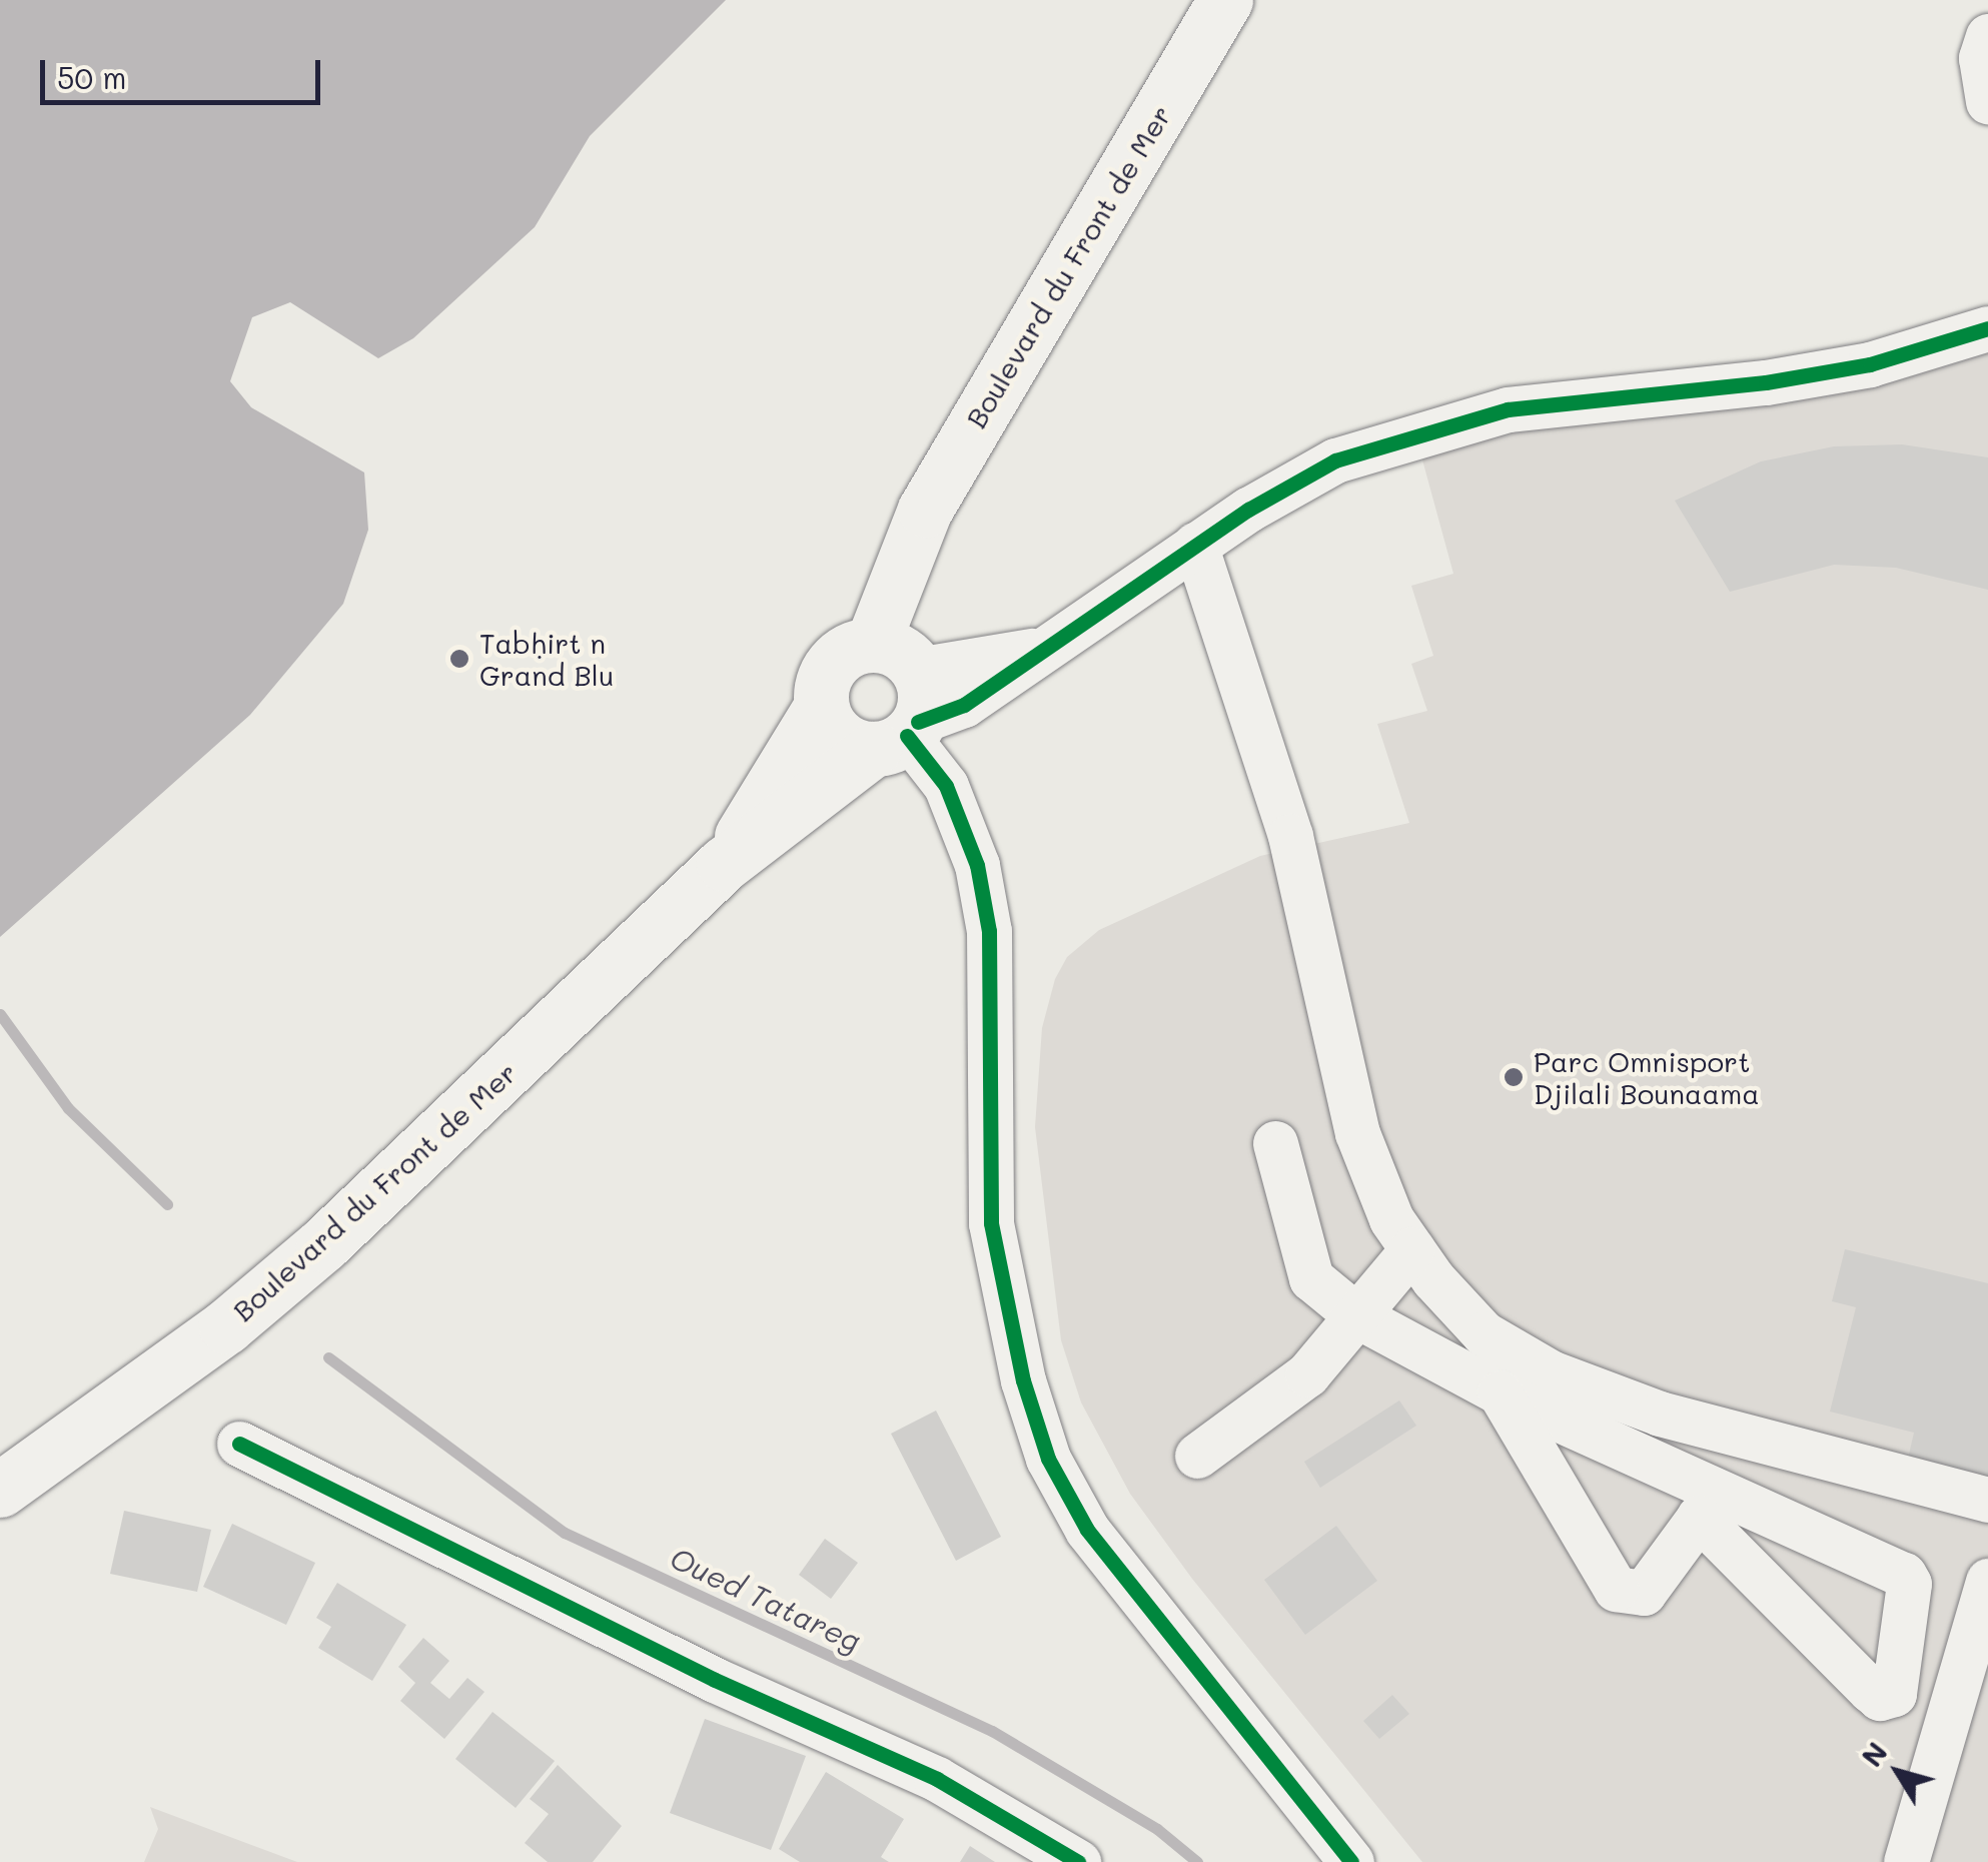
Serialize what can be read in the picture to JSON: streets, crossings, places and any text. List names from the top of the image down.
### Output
{
  "streets": {
    "main road": ["Boulevard du Front de Mer"]
  },
  "water": ["Oued Tatareg"],
  "places": ["Tabḥirt n Grand Blu", "Parc Omnisport Djilali Bounaama"],
  "scale_bar": "50 m",
  "north": "top left"
}
